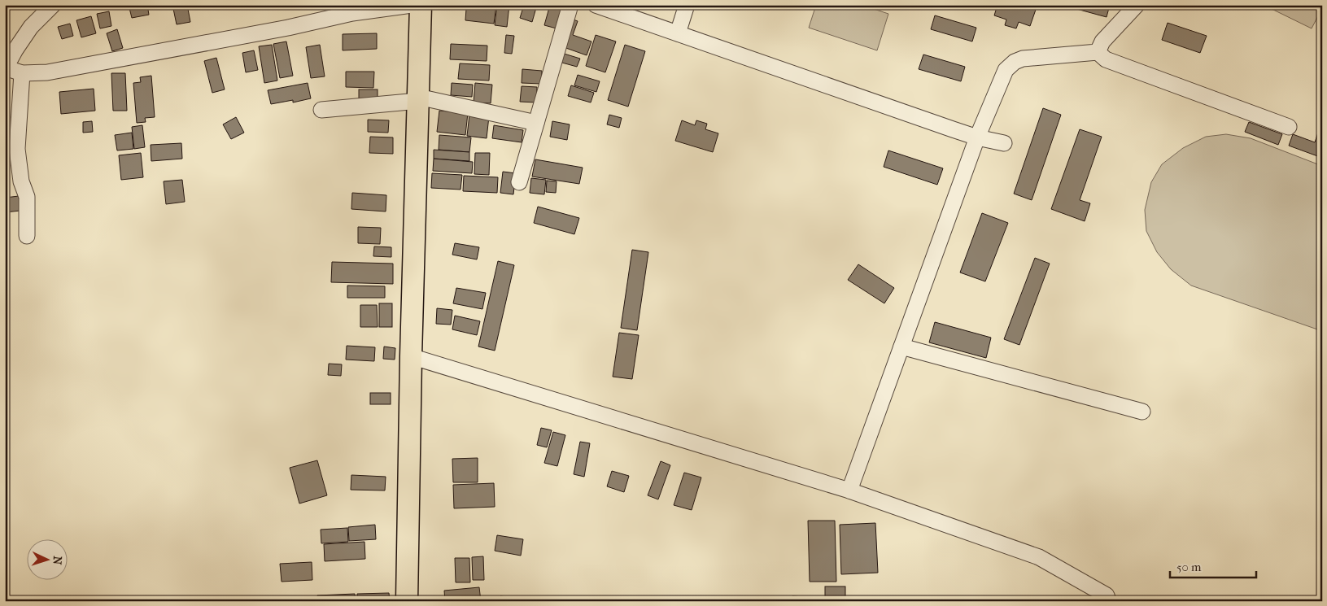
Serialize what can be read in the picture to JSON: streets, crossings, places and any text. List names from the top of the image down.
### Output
{
  "scale_bar": "50 m",
  "north": "right"
}
